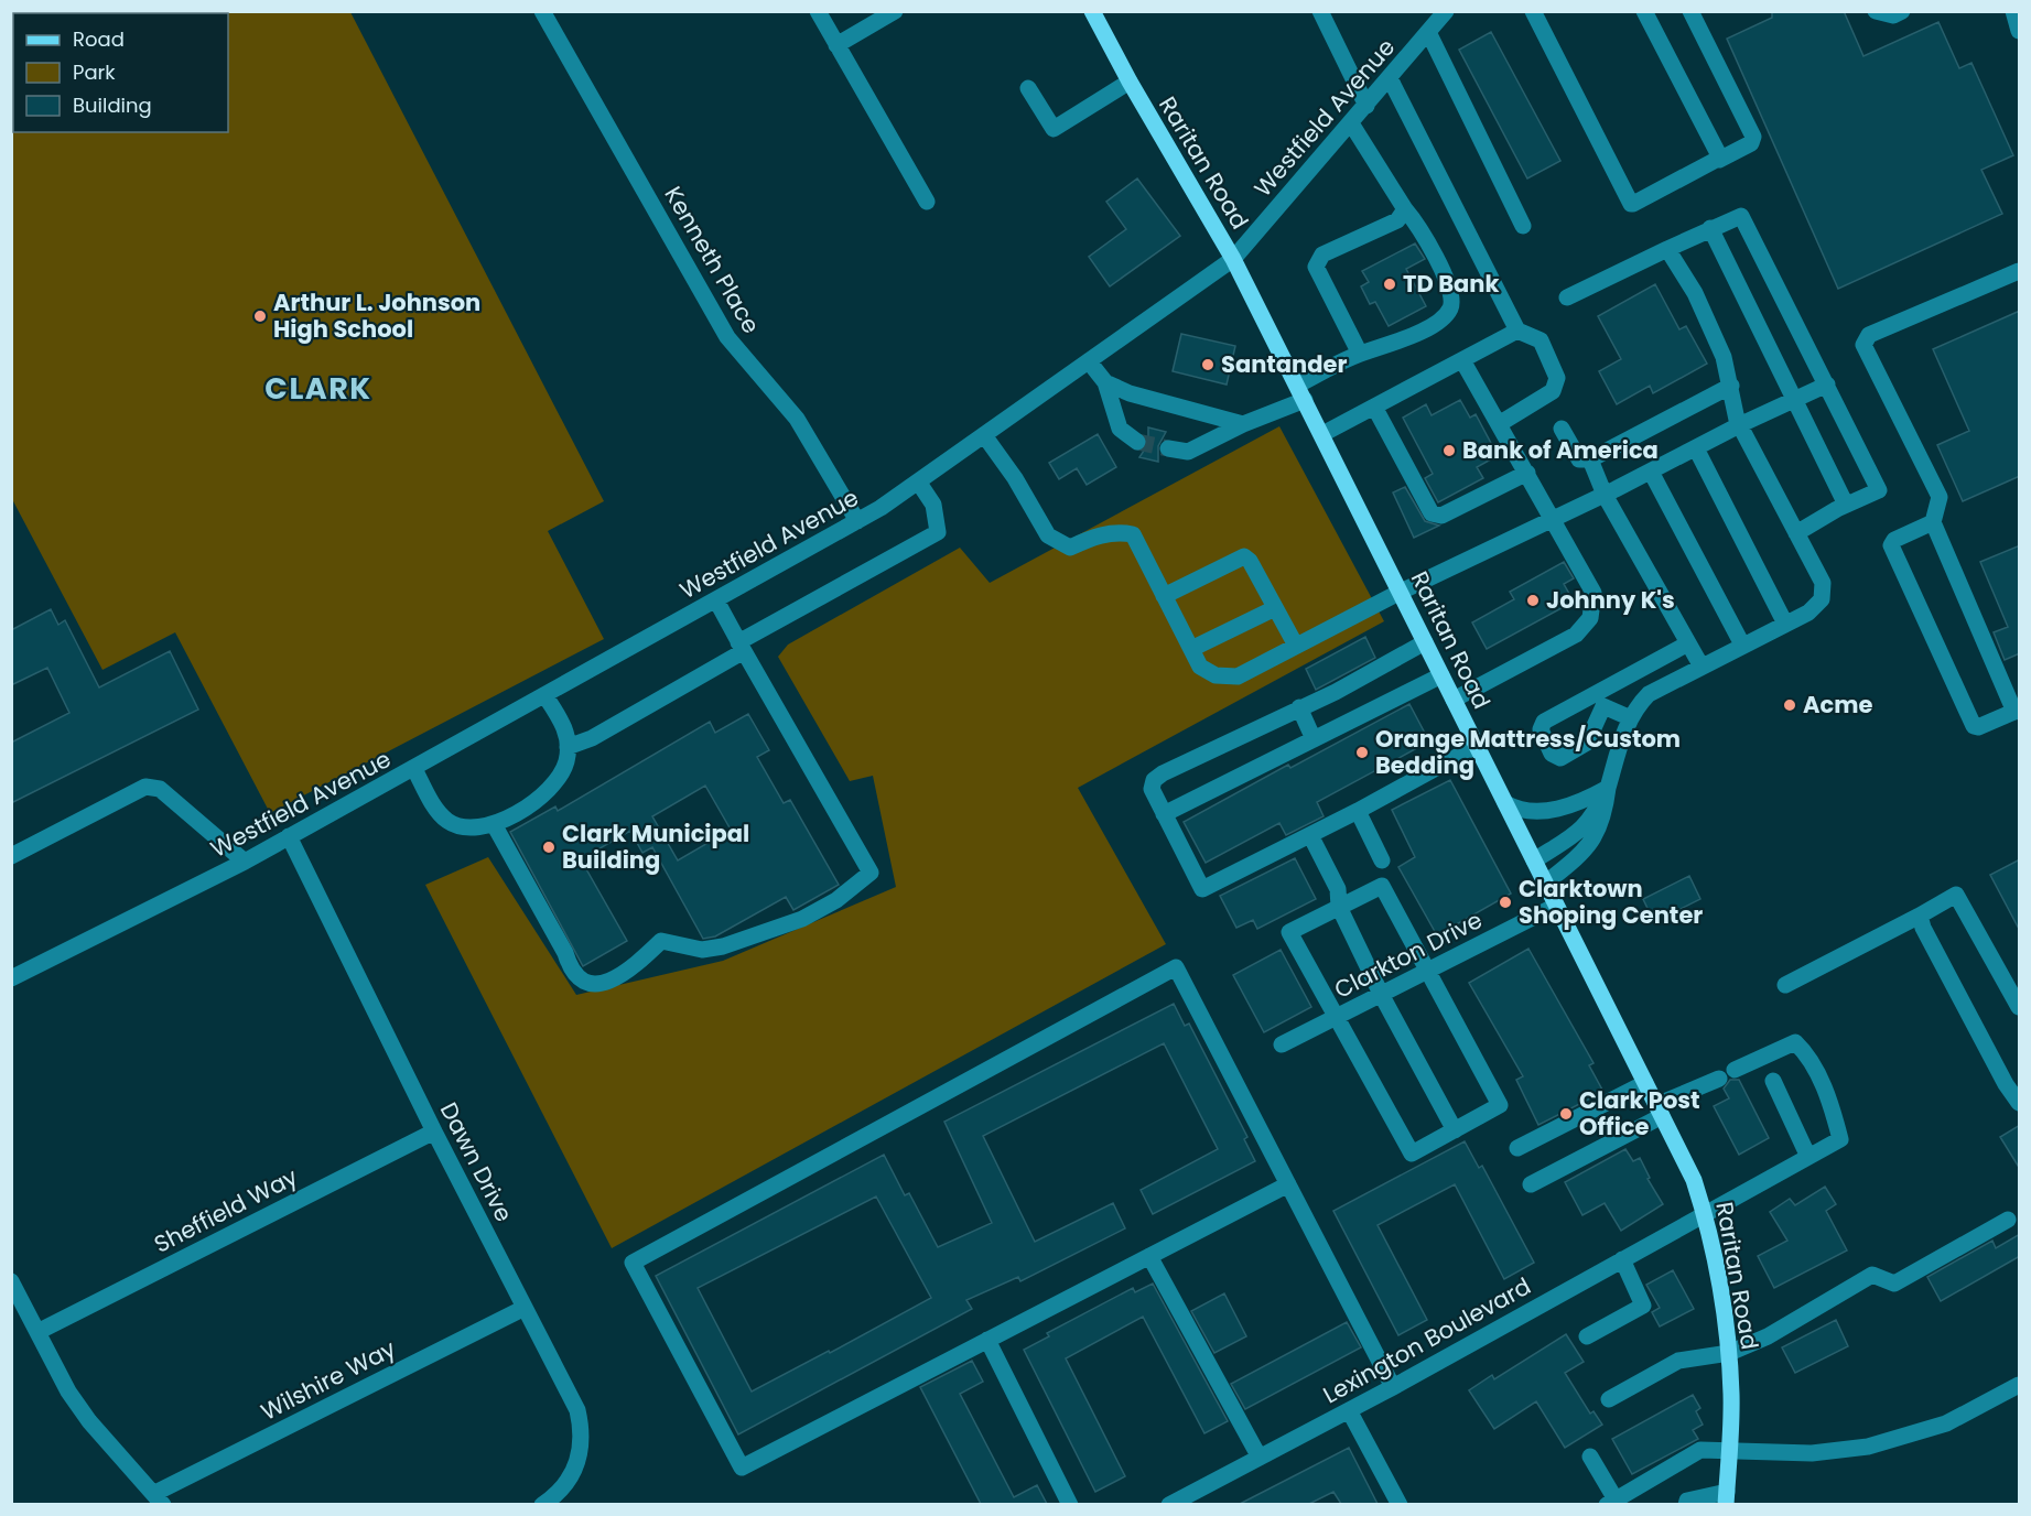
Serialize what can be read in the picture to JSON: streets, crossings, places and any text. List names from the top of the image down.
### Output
{
  "streets": {
    "main road": ["Raritan Road"],
    "street": [
      "Westfield Avenue",
      "Kenneth Place",
      "Clarkton Drive",
      "Dawn Drive",
      "Sheffield Way",
      "Lexington Boulevard",
      "Wilshire Way"
    ]
  },
  "crossings": [
    ["Westfield Avenue", "Raritan Road"],
    ["Westfield Avenue", "Kenneth Place"],
    ["Westfield Avenue", "Dawn Drive"],
    ["Raritan Road", "Clarkton Drive"],
    ["Raritan Road", "Lexington Boulevard"],
    ["Dawn Drive", "Sheffield Way"],
    ["Dawn Drive", "Wilshire Way"]
  ],
  "districts": ["CLARK"],
  "places": [
    "TD Bank",
    "Arthur L. Johnson High School",
    "Santander",
    "Bank of America",
    "Johnny K's",
    "Acme",
    "Orange Mattress/Custom Bedding",
    "Clark Municipal Building",
    "Clarktown Shoping Center",
    "Clark Post Office"
  ],
  "legend": ["Road", "Park", "Building"]
}
